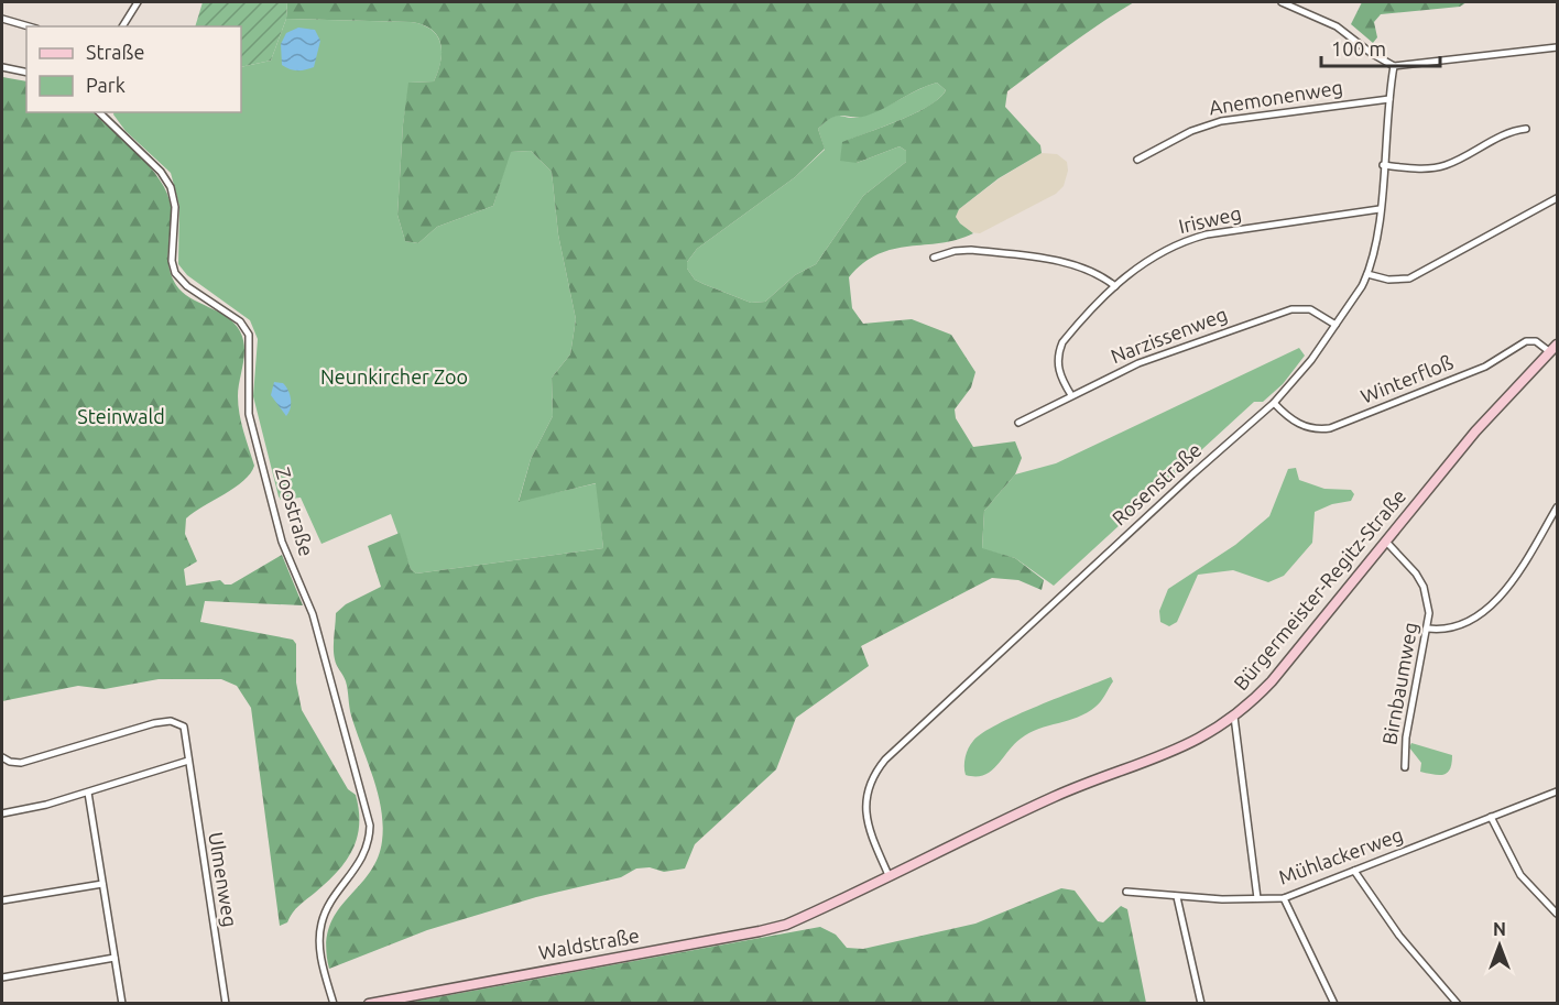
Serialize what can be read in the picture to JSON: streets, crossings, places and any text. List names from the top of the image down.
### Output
{
  "streets": {
    "street": [
      "Anemonenweg",
      "Irisweg",
      "Narzissenweg",
      "Winterfloß",
      "Rosenstraße",
      "Zoostraße",
      "Bürgermeister-Regitz-Straße",
      "Birnbaumweg",
      "Mühlackerweg",
      "Ulmenweg",
      "Waldstraße"
    ]
  },
  "crossings": [
    ["Anemonenweg", "Rosenstraße"],
    ["Irisweg", "Narzissenweg"],
    ["Irisweg", "Rosenstraße"],
    ["Narzissenweg", "Rosenstraße"],
    ["Winterfloß", "Rosenstraße"],
    ["Winterfloß", "Bürgermeister-Regitz-Straße"],
    ["Rosenstraße", "Bürgermeister-Regitz-Straße"],
    ["Bürgermeister-Regitz-Straße", "Birnbaumweg"],
    ["Bürgermeister-Regitz-Straße", "Waldstraße"]
  ],
  "parks": ["Neunkircher Zoo", "Steinwald"],
  "legend": ["Straße", "Park"],
  "scale_bar": "100 m",
  "north": "top"
}
